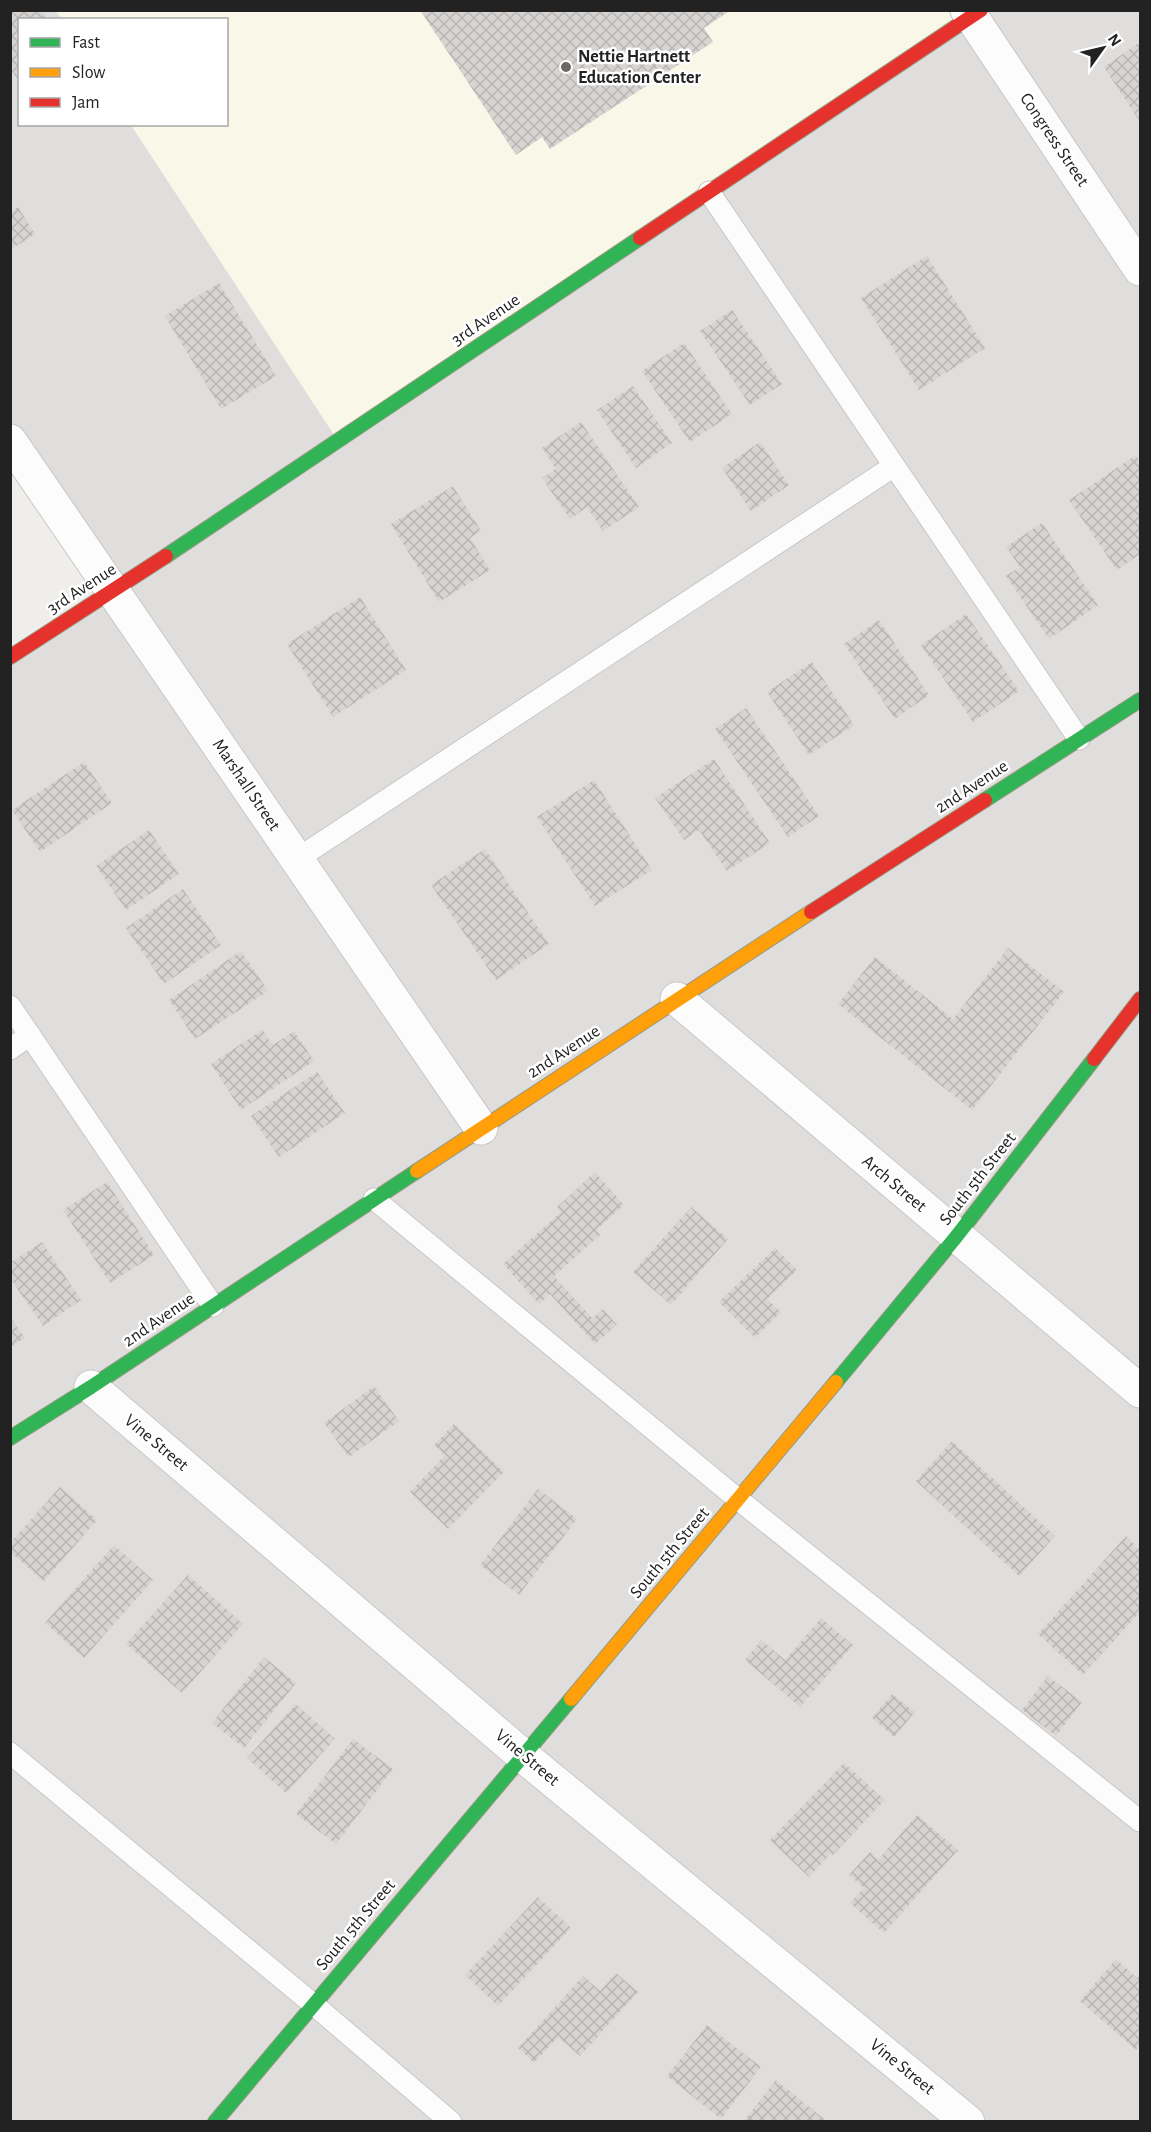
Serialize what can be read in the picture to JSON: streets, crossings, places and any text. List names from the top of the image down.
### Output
{
  "streets": {
    "street": [
      "Congress Street",
      "3rd Avenue",
      "Marshall Street",
      "2nd Avenue",
      "South 5th Street",
      "Arch Street",
      "Vine Street"
    ]
  },
  "crossings": [
    ["Congress Street", "3rd Avenue"],
    ["3rd Avenue", "Marshall Street"],
    ["Marshall Street", "2nd Avenue"],
    ["2nd Avenue", "Arch Street"],
    ["2nd Avenue", "Vine Street"],
    ["South 5th Street", "Arch Street"],
    ["South 5th Street", "Vine Street"]
  ],
  "places": ["Nettie Hartnett Education Center"],
  "legend": ["Fast", "Slow", "Jam"],
  "north": "top right"
}
